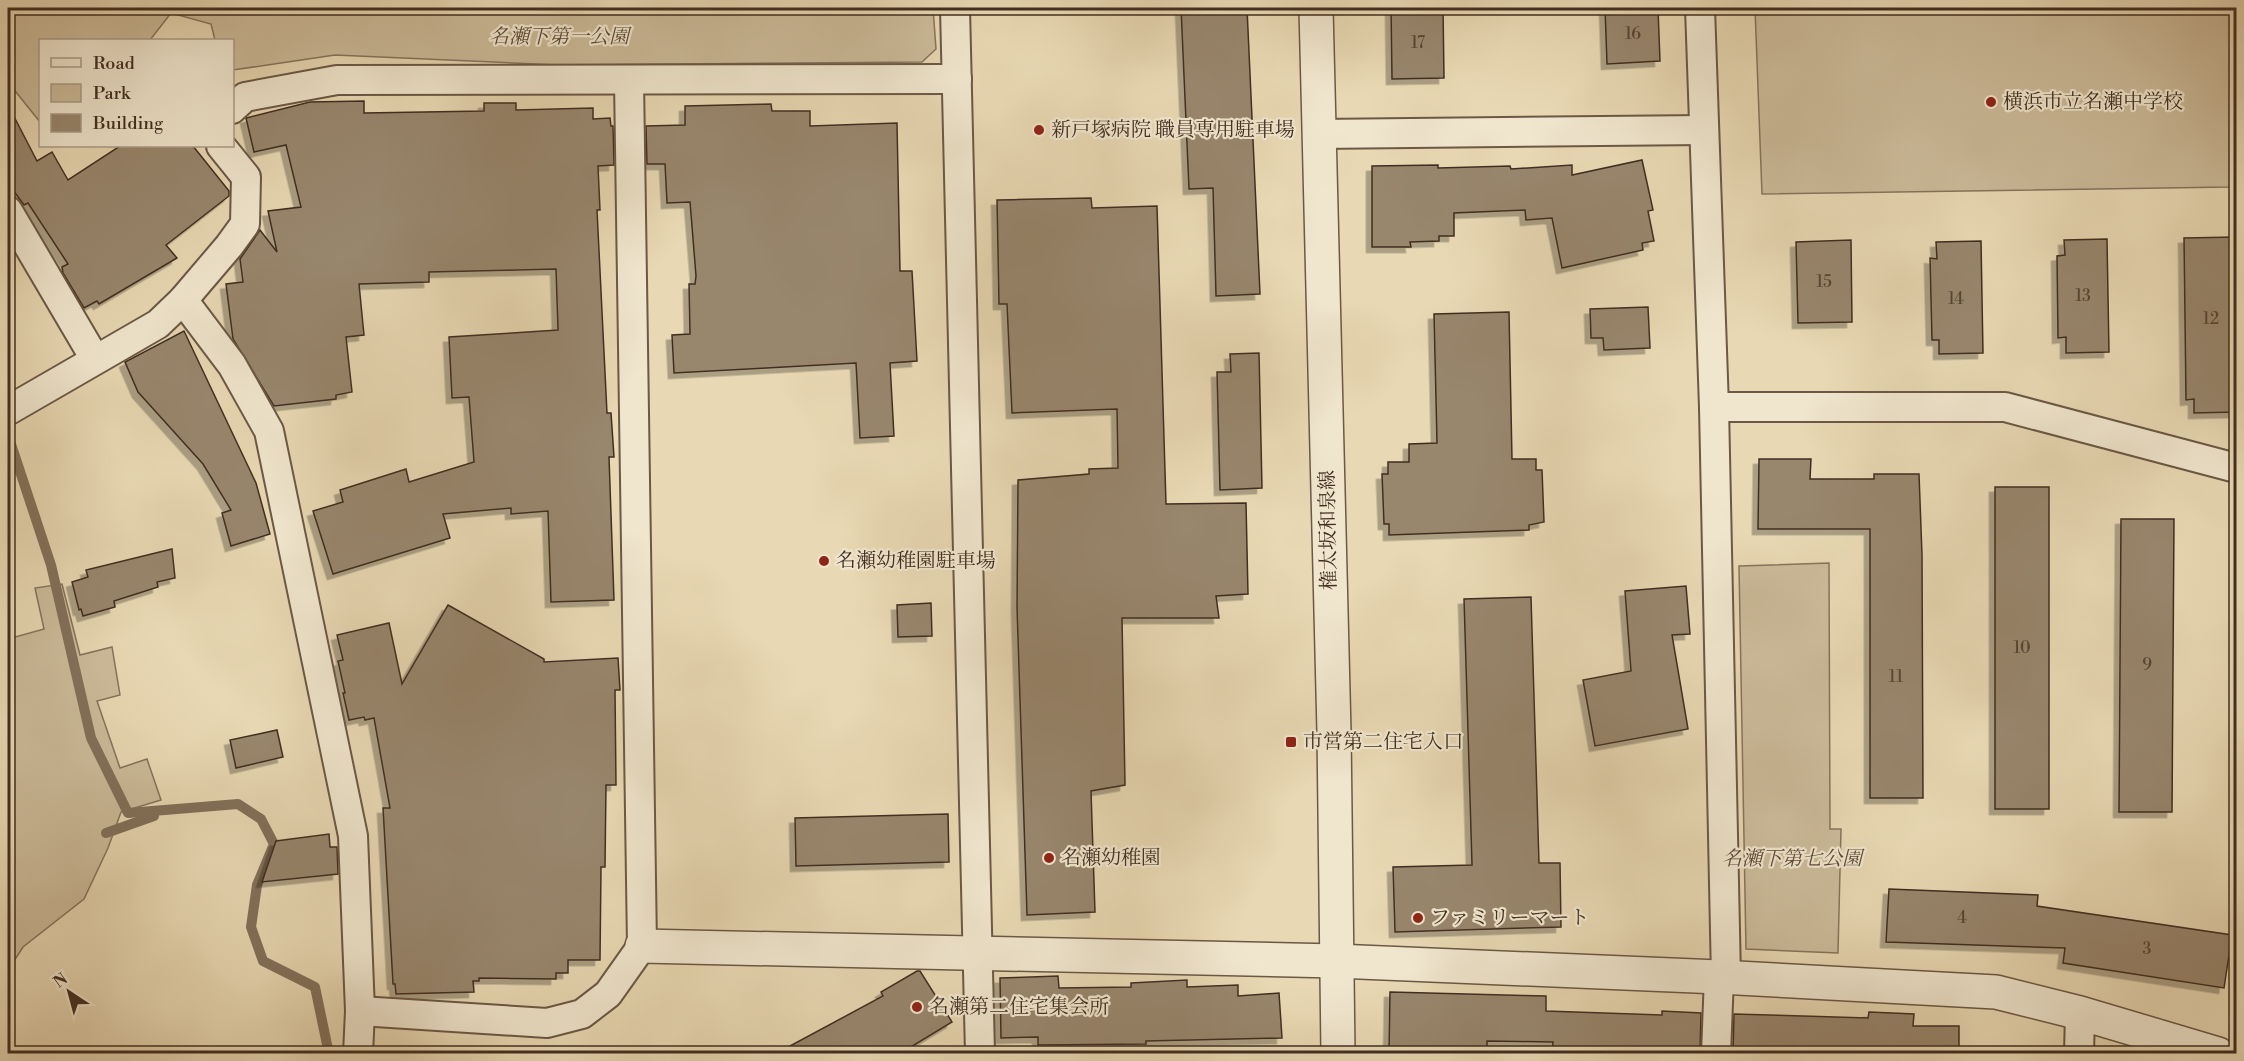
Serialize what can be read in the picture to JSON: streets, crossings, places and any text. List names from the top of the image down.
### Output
{
  "streets": {
    "street": ["権太坂和泉線"]
  },
  "parks": ["名瀬下第一公園", "名瀬下第七公園"],
  "places": {
    "other": [
      "横浜市立名瀬中学校",
      "新戸塚病院 職員専用駐車場",
      "名瀬幼稚園駐車場",
      "名瀬幼稚園",
      "ファミリーマート",
      "名瀬第二住宅集会所"
    ],
    "transit": ["市営第二住宅入口"]
  },
  "house_numbers": [
    "16",
    "17",
    "15",
    "13",
    "14",
    "12",
    "10",
    "9",
    "11",
    "4",
    "3"
  ],
  "legend": ["Road", "Park", "Building"],
  "north": "top left"
}
